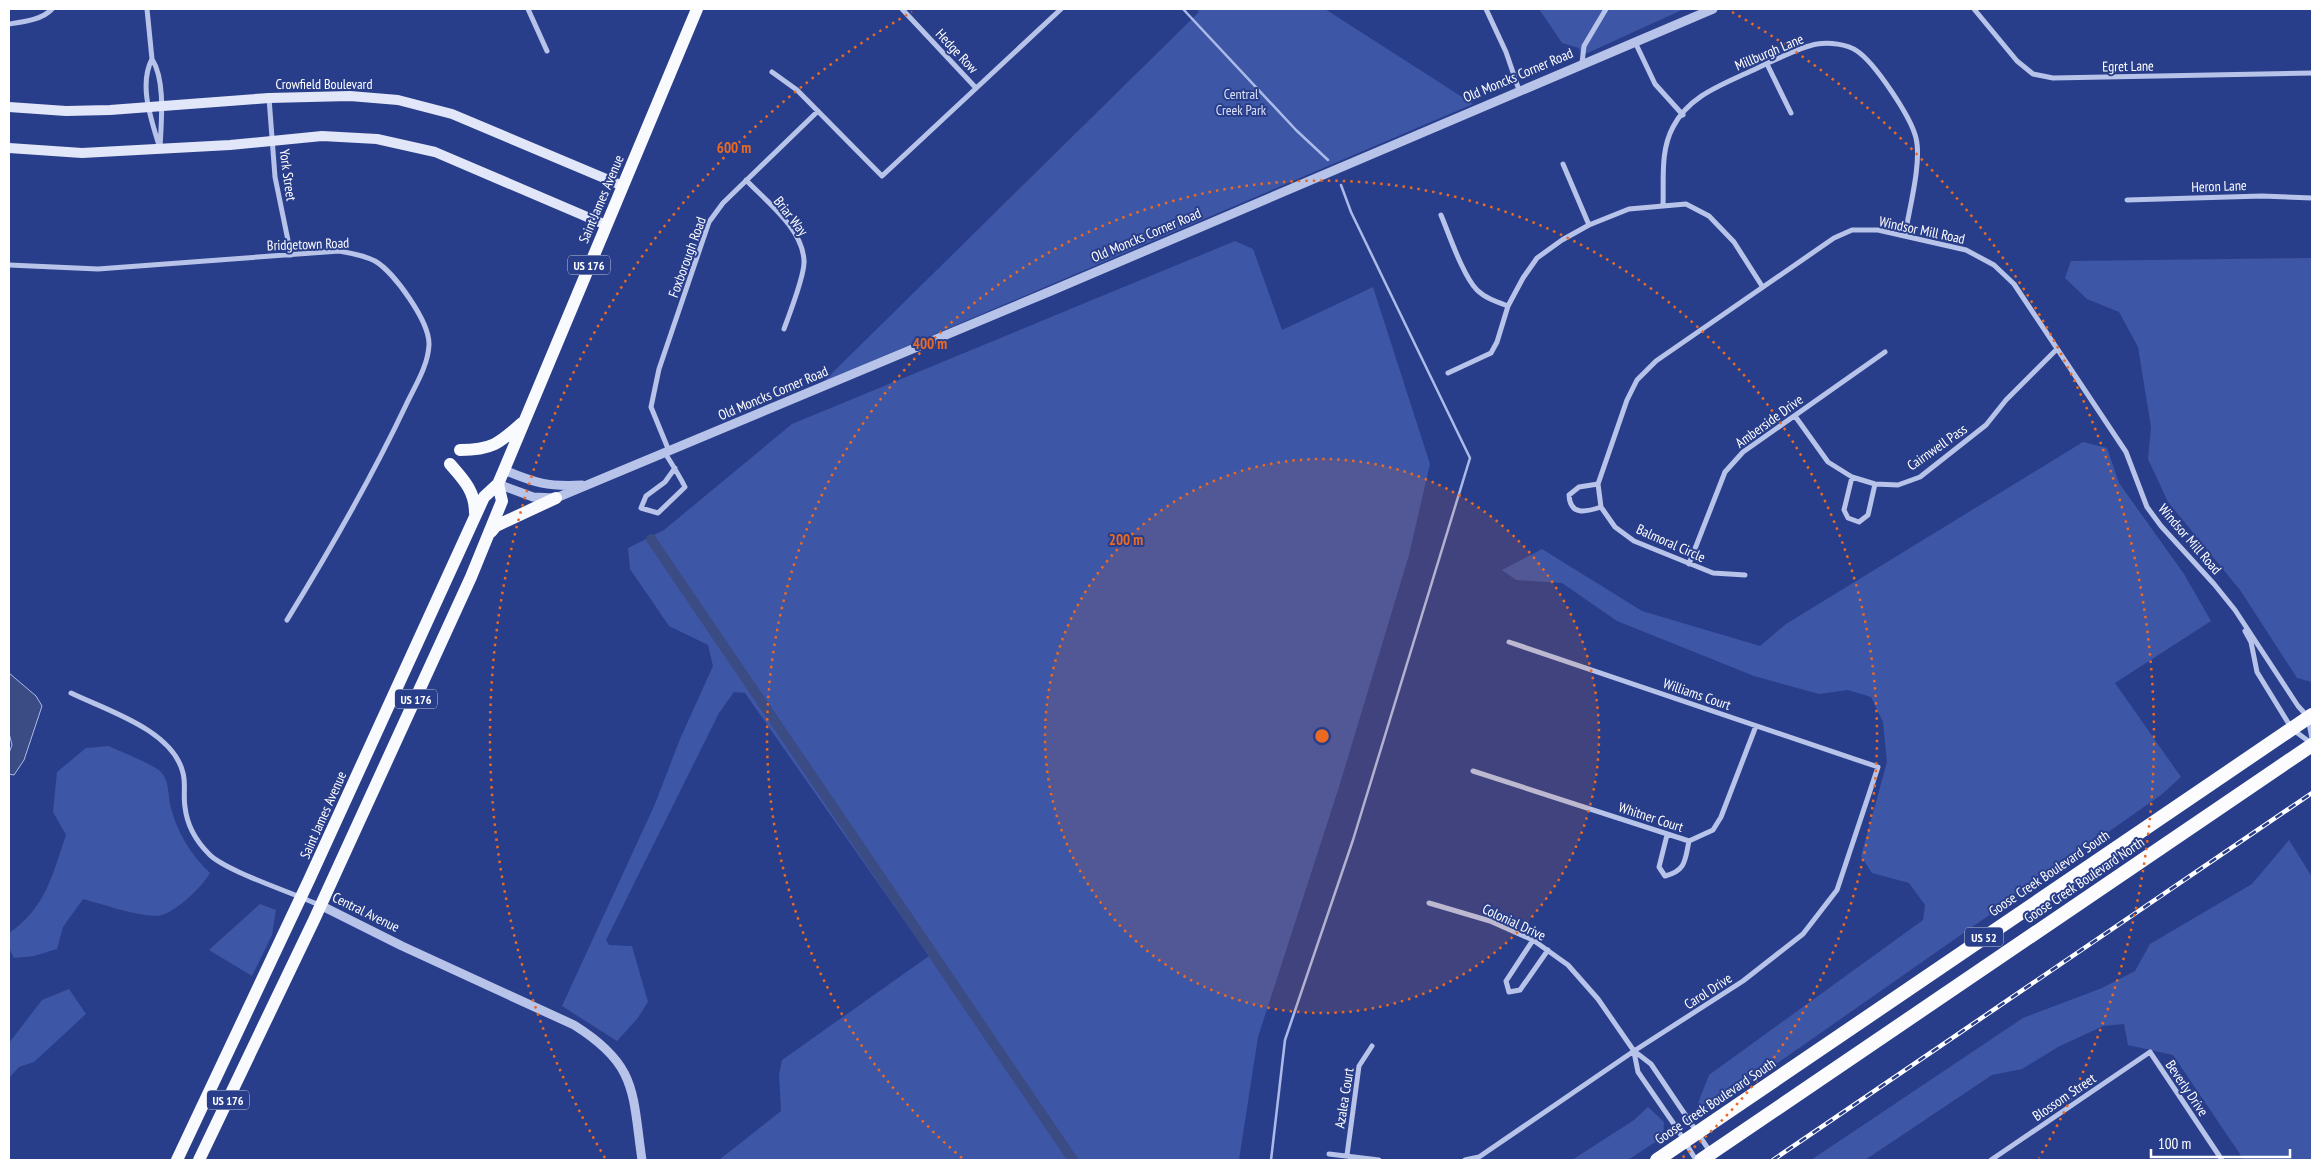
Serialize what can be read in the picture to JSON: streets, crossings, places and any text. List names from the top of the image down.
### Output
{
  "streets": {
    "highway": ["Goose Creek Boulevard South", "Goose Creek Boulevard North", "US 52"],
    "main road": ["Crowfield Boulevard", "Saint James Avenue", "US 176"],
    "street": [
      "Hedge Row",
      "Millburgh Lane",
      "Egret Lane",
      "Old Moncks Corner Road",
      "York Street",
      "Heron Lane",
      "Briar Way",
      "Windsor Mill Road",
      "Bridgetown Road",
      "Foxborough Road",
      "Amberside Drive",
      "Cairnwell Pass",
      "Balmoral Circle",
      "Williams Court",
      "Whitner Court",
      "Central Avenue",
      "Colonial Drive",
      "Carol Drive",
      "Beverly Drive",
      "Blossom Street",
      "Azalea Court"
    ]
  },
  "crossings": [
    ["Millburgh Lane", "Windsor Mill Road"],
    ["Old Moncks Corner Road", "Foxborough Road"],
    ["Crowfield Boulevard", "York Street"],
    ["Crowfield Boulevard", "Saint James Avenue"],
    ["York Street", "Bridgetown Road"],
    ["Saint James Avenue", "Central Avenue"],
    ["Briar Way", "Foxborough Road"],
    ["Windsor Mill Road", "Cairnwell Pass"],
    ["Windsor Mill Road", "Balmoral Circle"],
    ["Windsor Mill Road", "Goose Creek Boulevard South"],
    ["Amberside Drive", "Cairnwell Pass"],
    ["Amberside Drive", "Balmoral Circle"],
    ["Williams Court", "Whitner Court"],
    ["Williams Court", "Carol Drive"],
    ["Goose Creek Boulevard South", "Colonial Drive"],
    ["Goose Creek Boulevard North", "Colonial Drive"],
    ["Colonial Drive", "Carol Drive"],
    ["Beverly Drive", "Blossom Street"]
  ],
  "parks": ["Central Creek Park"],
  "scale_bar": "100 m",
  "rings": ["600 m", "400 m", "200 m"]
}
